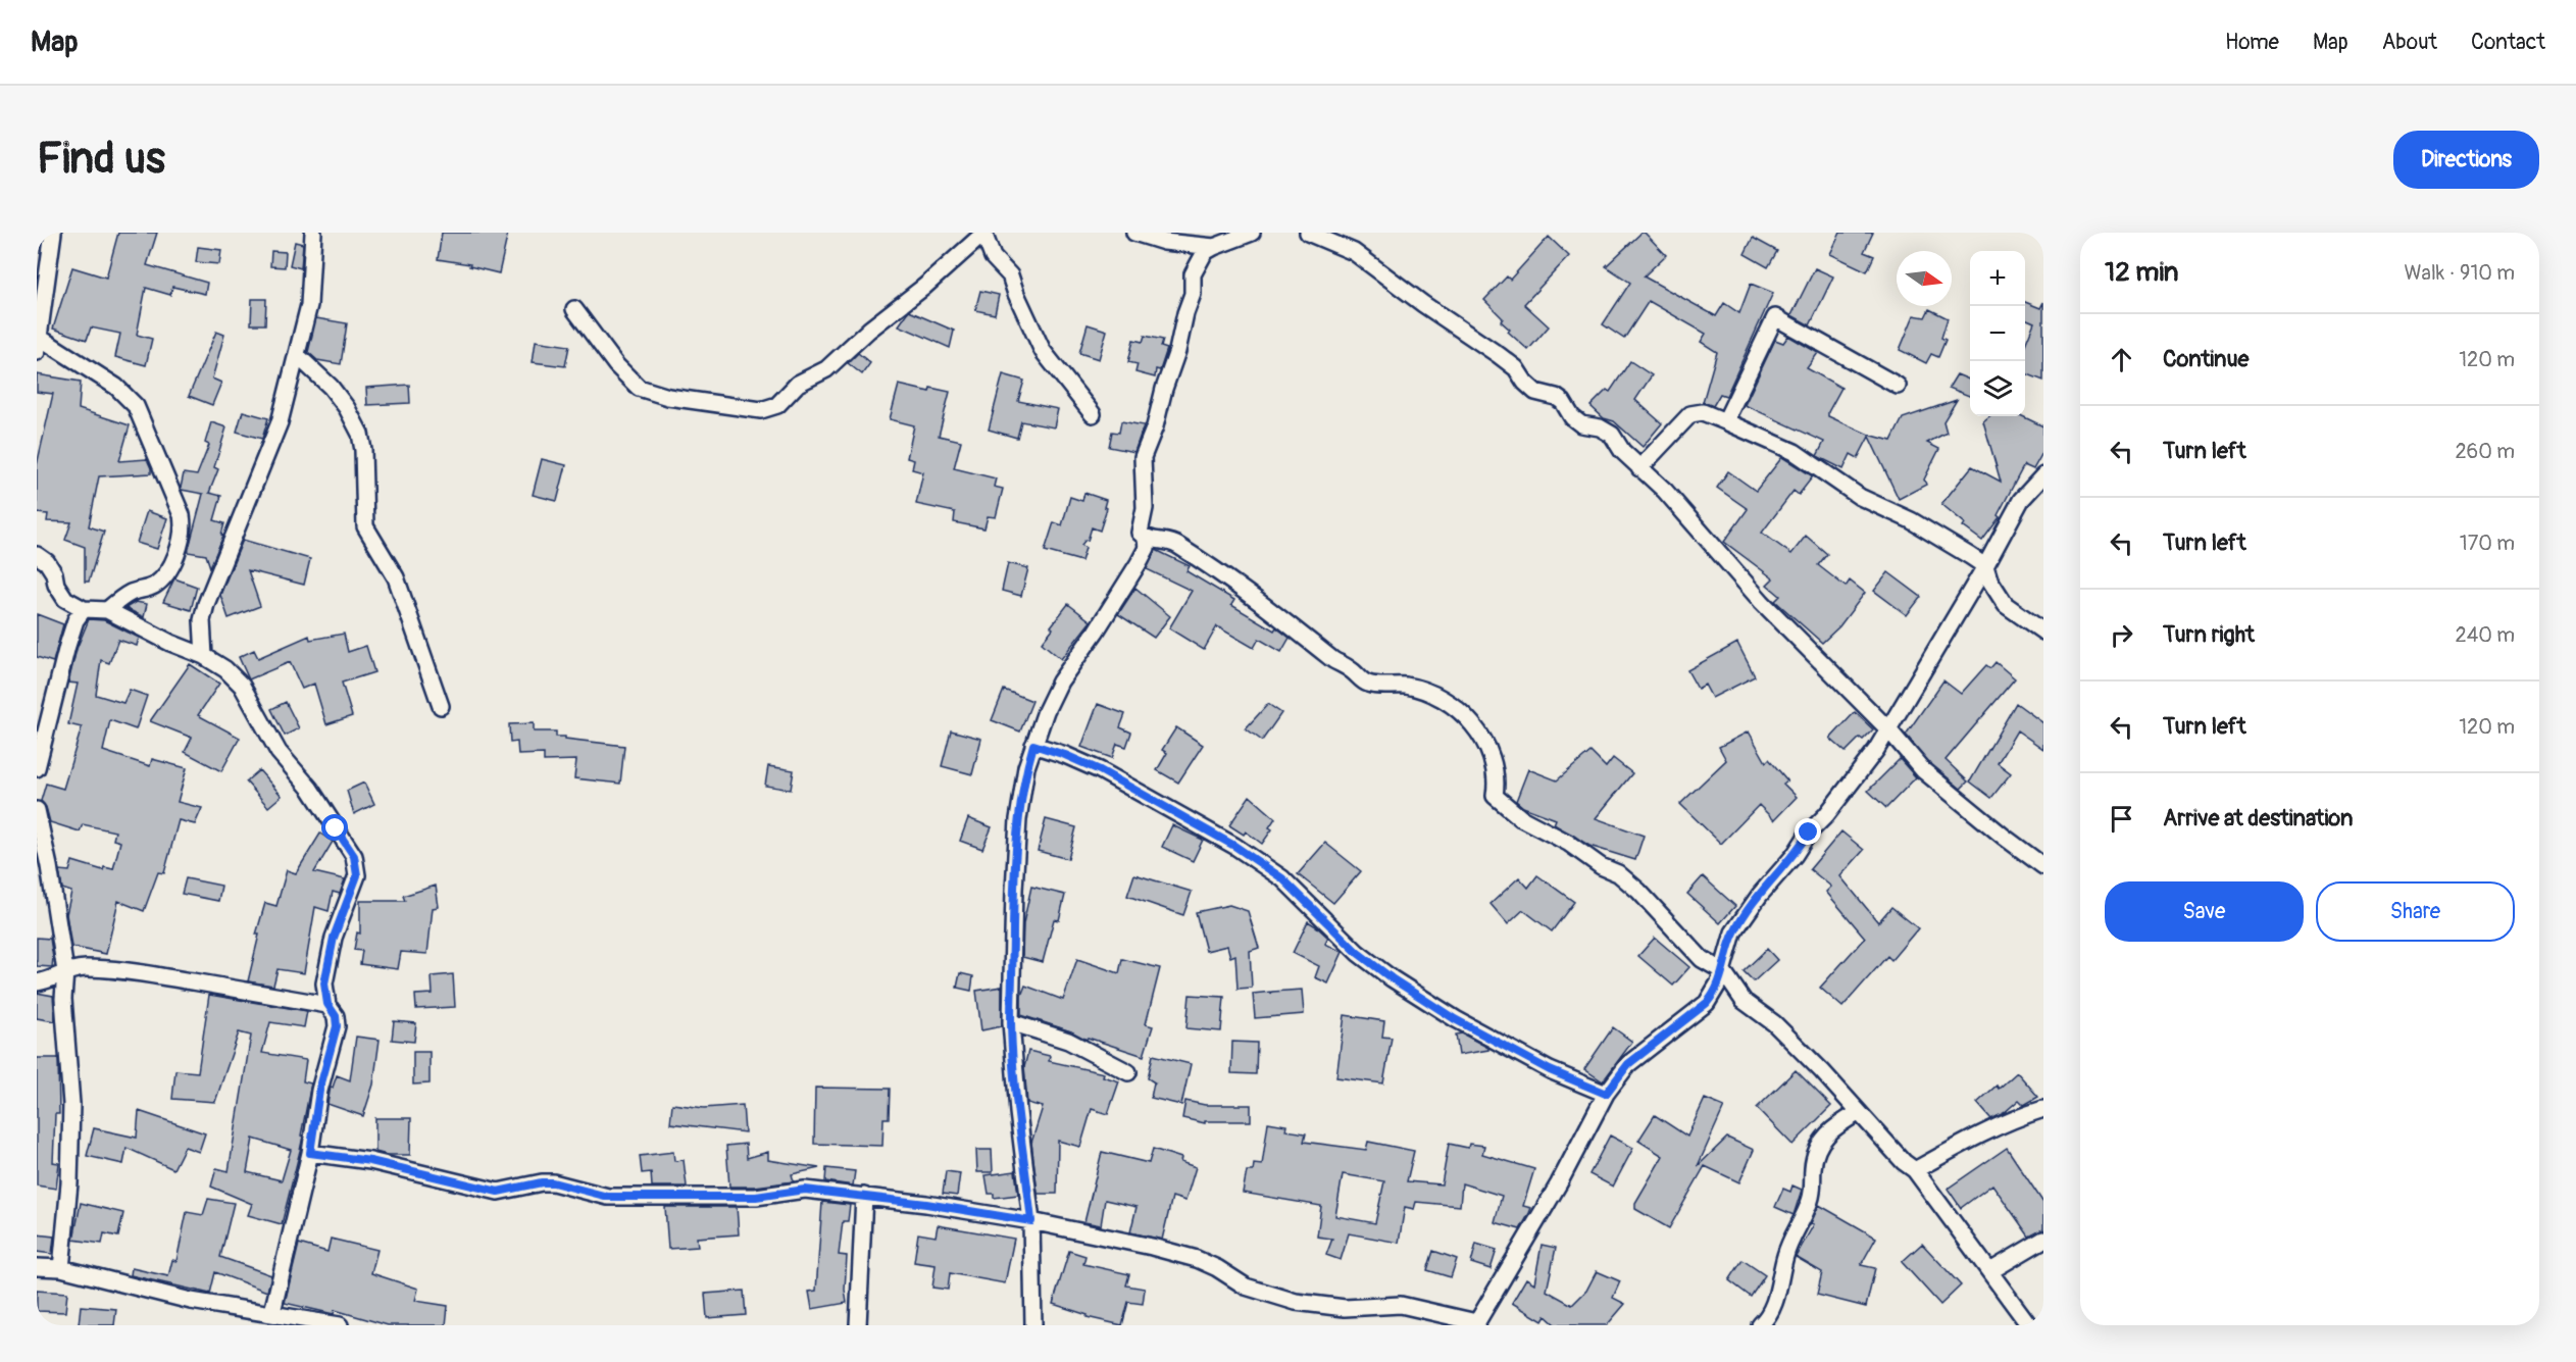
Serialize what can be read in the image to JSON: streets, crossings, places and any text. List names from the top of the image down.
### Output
{
  "north": "right",
  "page": {
    "header": "Map",
    "nav": [
      "Home",
      "Map",
      "About",
      "Contact"
    ],
    "buttons": [
      "Directions",
      ["Save", "Share"]
    ],
    "title": "Find us",
    "heading": ["12 min", "Walk · 910 m"],
    "map_buttons": ["+", "−"],
    "list": [
      ["Continue", "120 m"],
      ["Turn left", "260 m"],
      ["Turn left", "170 m"],
      ["Turn right", "240 m"],
      ["Turn left", "120 m"],
      "Arrive at destination"
    ]
  }
}
